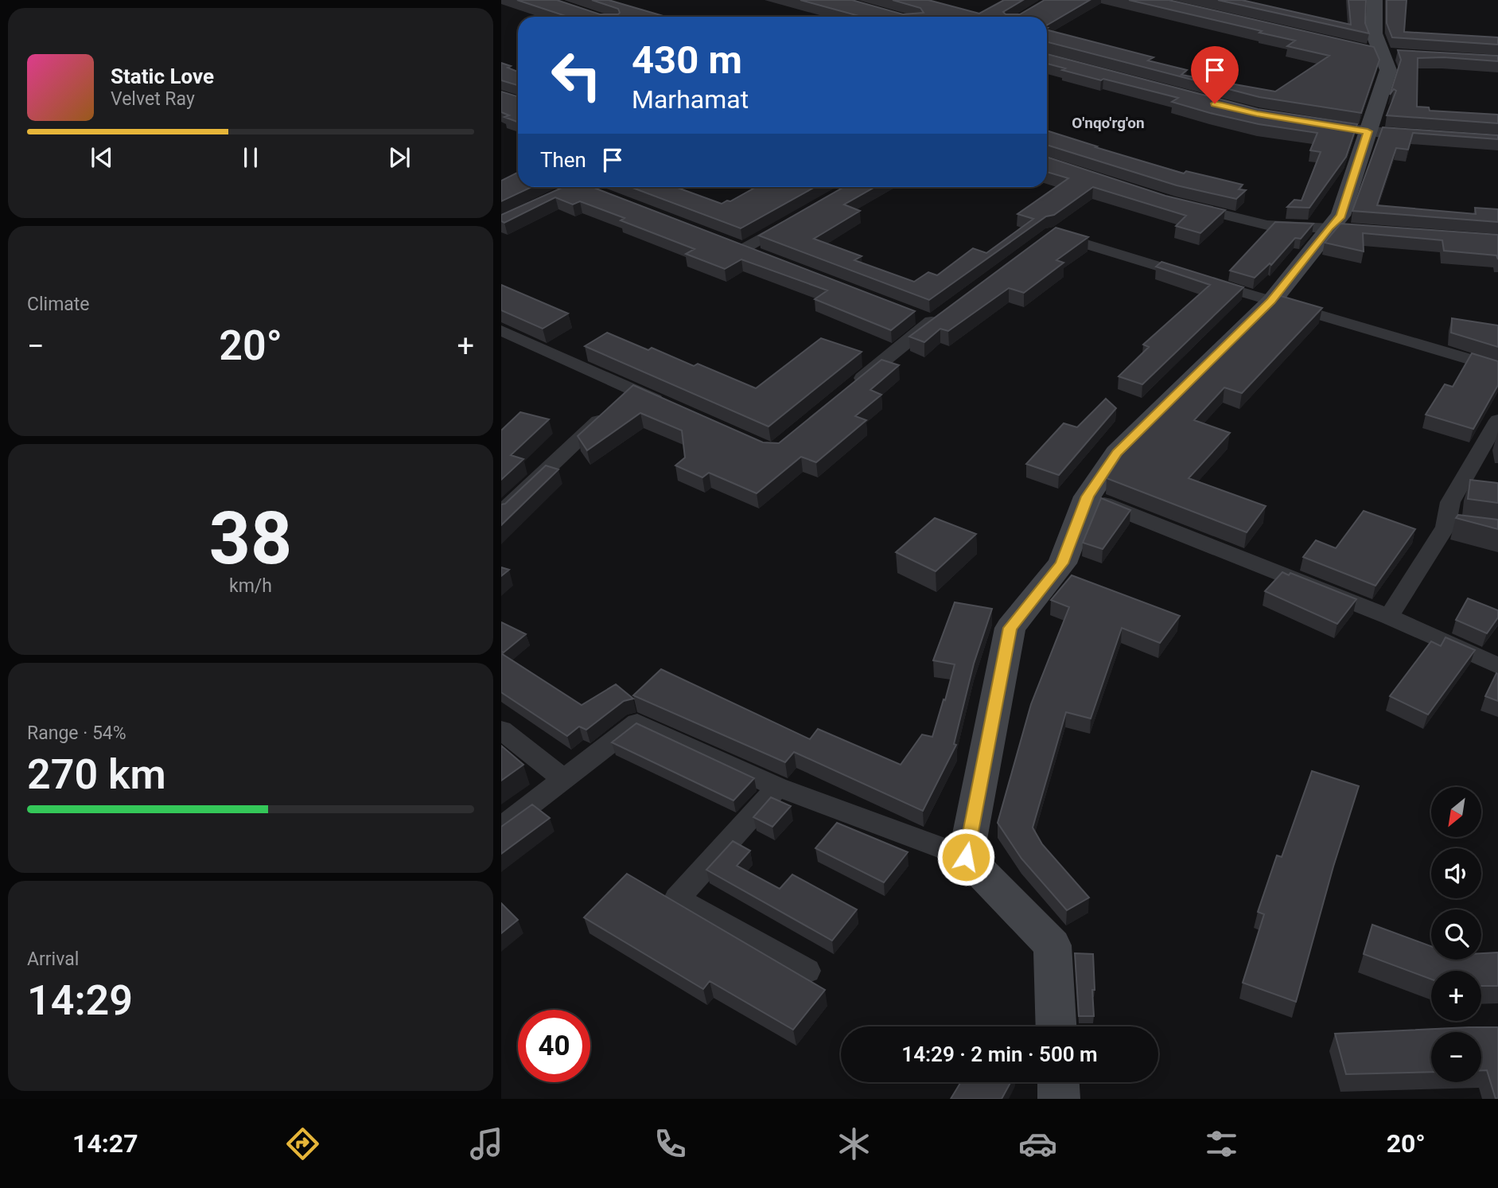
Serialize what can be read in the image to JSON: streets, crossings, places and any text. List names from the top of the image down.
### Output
{
  "districts": ["O'nqo'rg'on"],
  "north": "bottom left",
  "page": {
    "turn": ["430 m", "Marhamat"],
    "song": ["Static Love", "Velvet Ray"],
    "then": "Then",
    "tile": [
      "Climate",
      ["38", "km/h"],
      ["Range · 54%", "270 km"],
      ["Arrival", "14:29"]
    ],
    "heat": ["−", "20°", "+"],
    "map_buttons": ["+", "−"],
    "limit": "40",
    "trip": "14:29 · 2 min · 500 m",
    "tabs": ["14:27", "20°"]
  }
}
